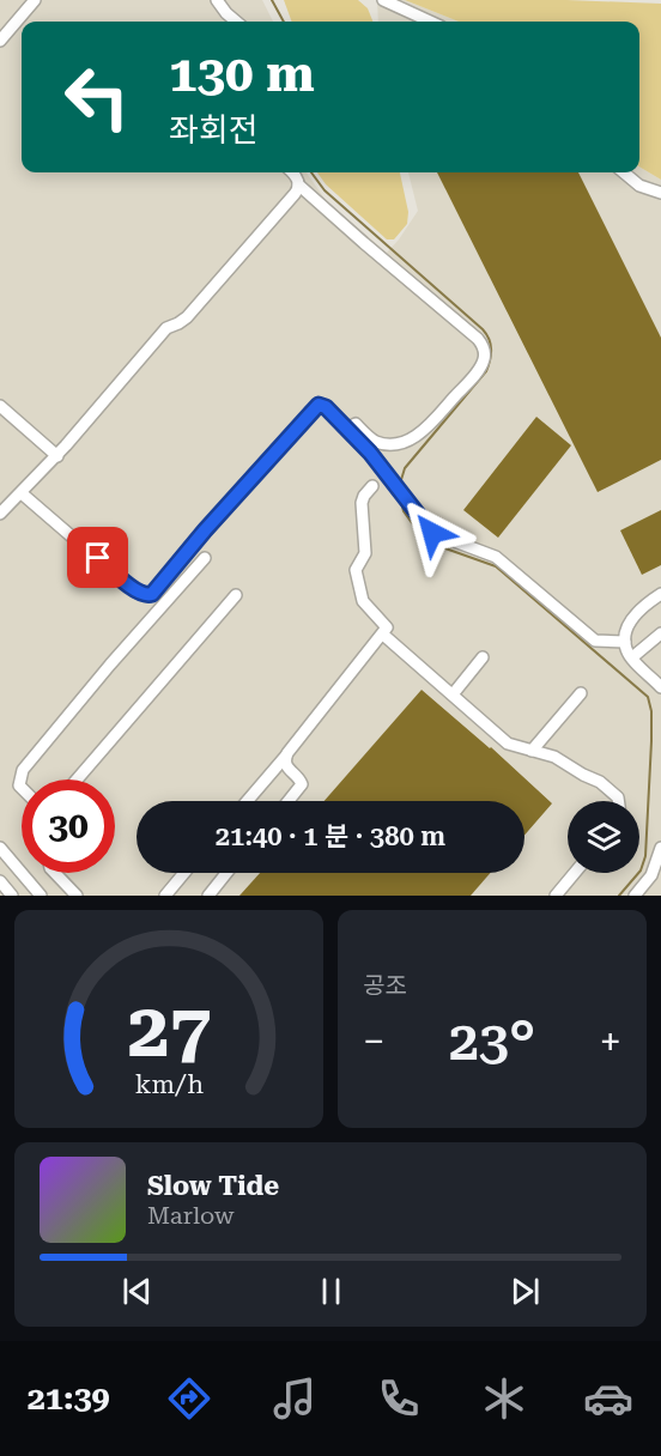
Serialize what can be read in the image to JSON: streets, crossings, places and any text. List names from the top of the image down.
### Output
{
  "page": {
    "turn": ["130 m", "좌회전"],
    "limit": "30",
    "trip": "21:40 · 1 분 · 380 m",
    "tile": "공조",
    "heat": ["−", "23°", "+"],
    "song": ["Slow Tide", "Marlow"],
    "tabs": "21:39",
    "gauge": ["27", "km/h"]
  }
}
